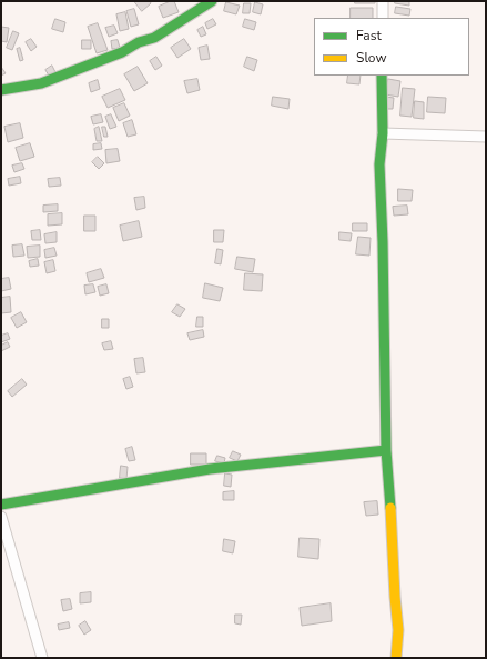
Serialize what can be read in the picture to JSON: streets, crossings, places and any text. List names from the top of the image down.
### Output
{
  "legend": ["Fast", "Slow"]
}
